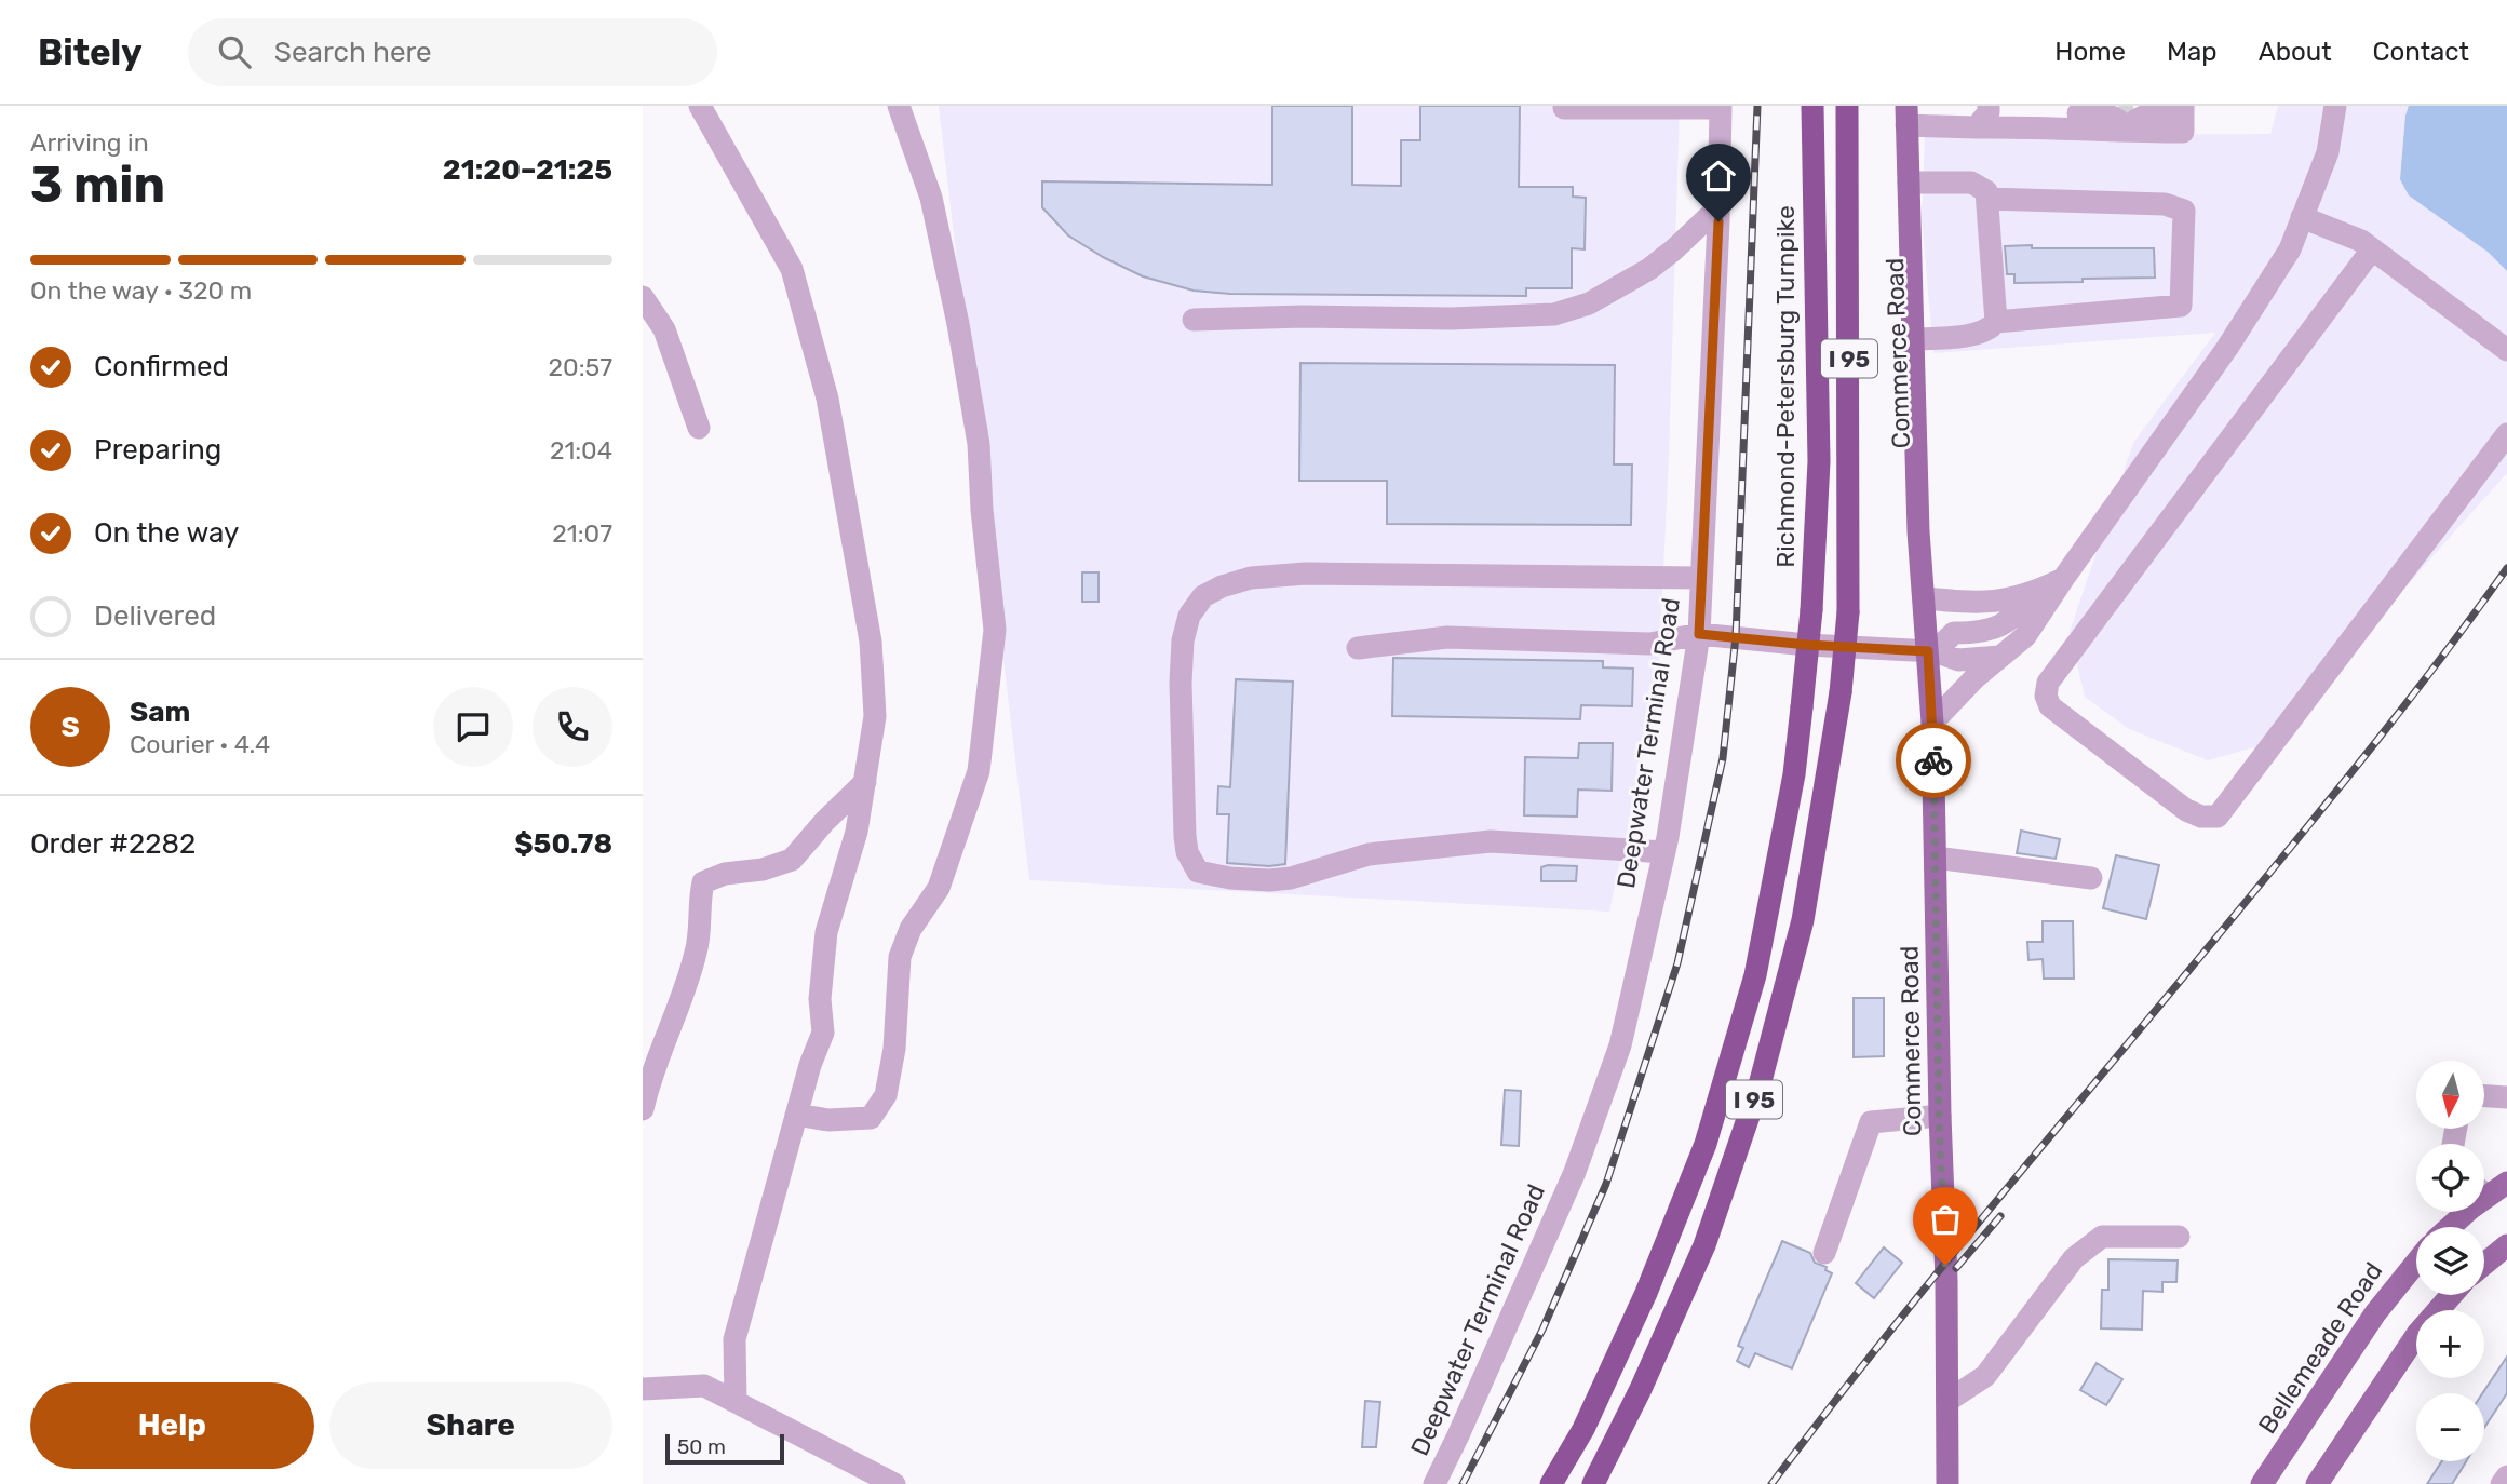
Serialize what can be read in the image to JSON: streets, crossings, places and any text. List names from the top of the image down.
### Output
{
  "streets": {
    "highway": ["I 95", "Richmond-Petersburg Turnpike"],
    "main road": ["Commerce Road", "Bellemeade Road"],
    "street": ["Deepwater Terminal Road"]
  },
  "scale_bar": "50 m",
  "north": "bottom",
  "page": {
    "header": "Bitely",
    "search": "Search here",
    "nav": [
      "Home",
      "Map",
      "About",
      "Contact"
    ],
    "heading": ["3 min", "Arriving in", "21:20–21:25"],
    "panel": [
      "Sam",
      "Courier · 4.4",
      "Order #2282",
      "$50.78"
    ],
    "bar": "On the way · 320 m",
    "list": [
      ["Confirmed", "20:57"],
      ["Preparing", "21:04"],
      ["On the way", "21:07"],
      "Delivered"
    ],
    "round": "S",
    "map_buttons": ["+", "−"],
    "buttons": ["Help", "Share"],
    "scale": "50 m"
  }
}
